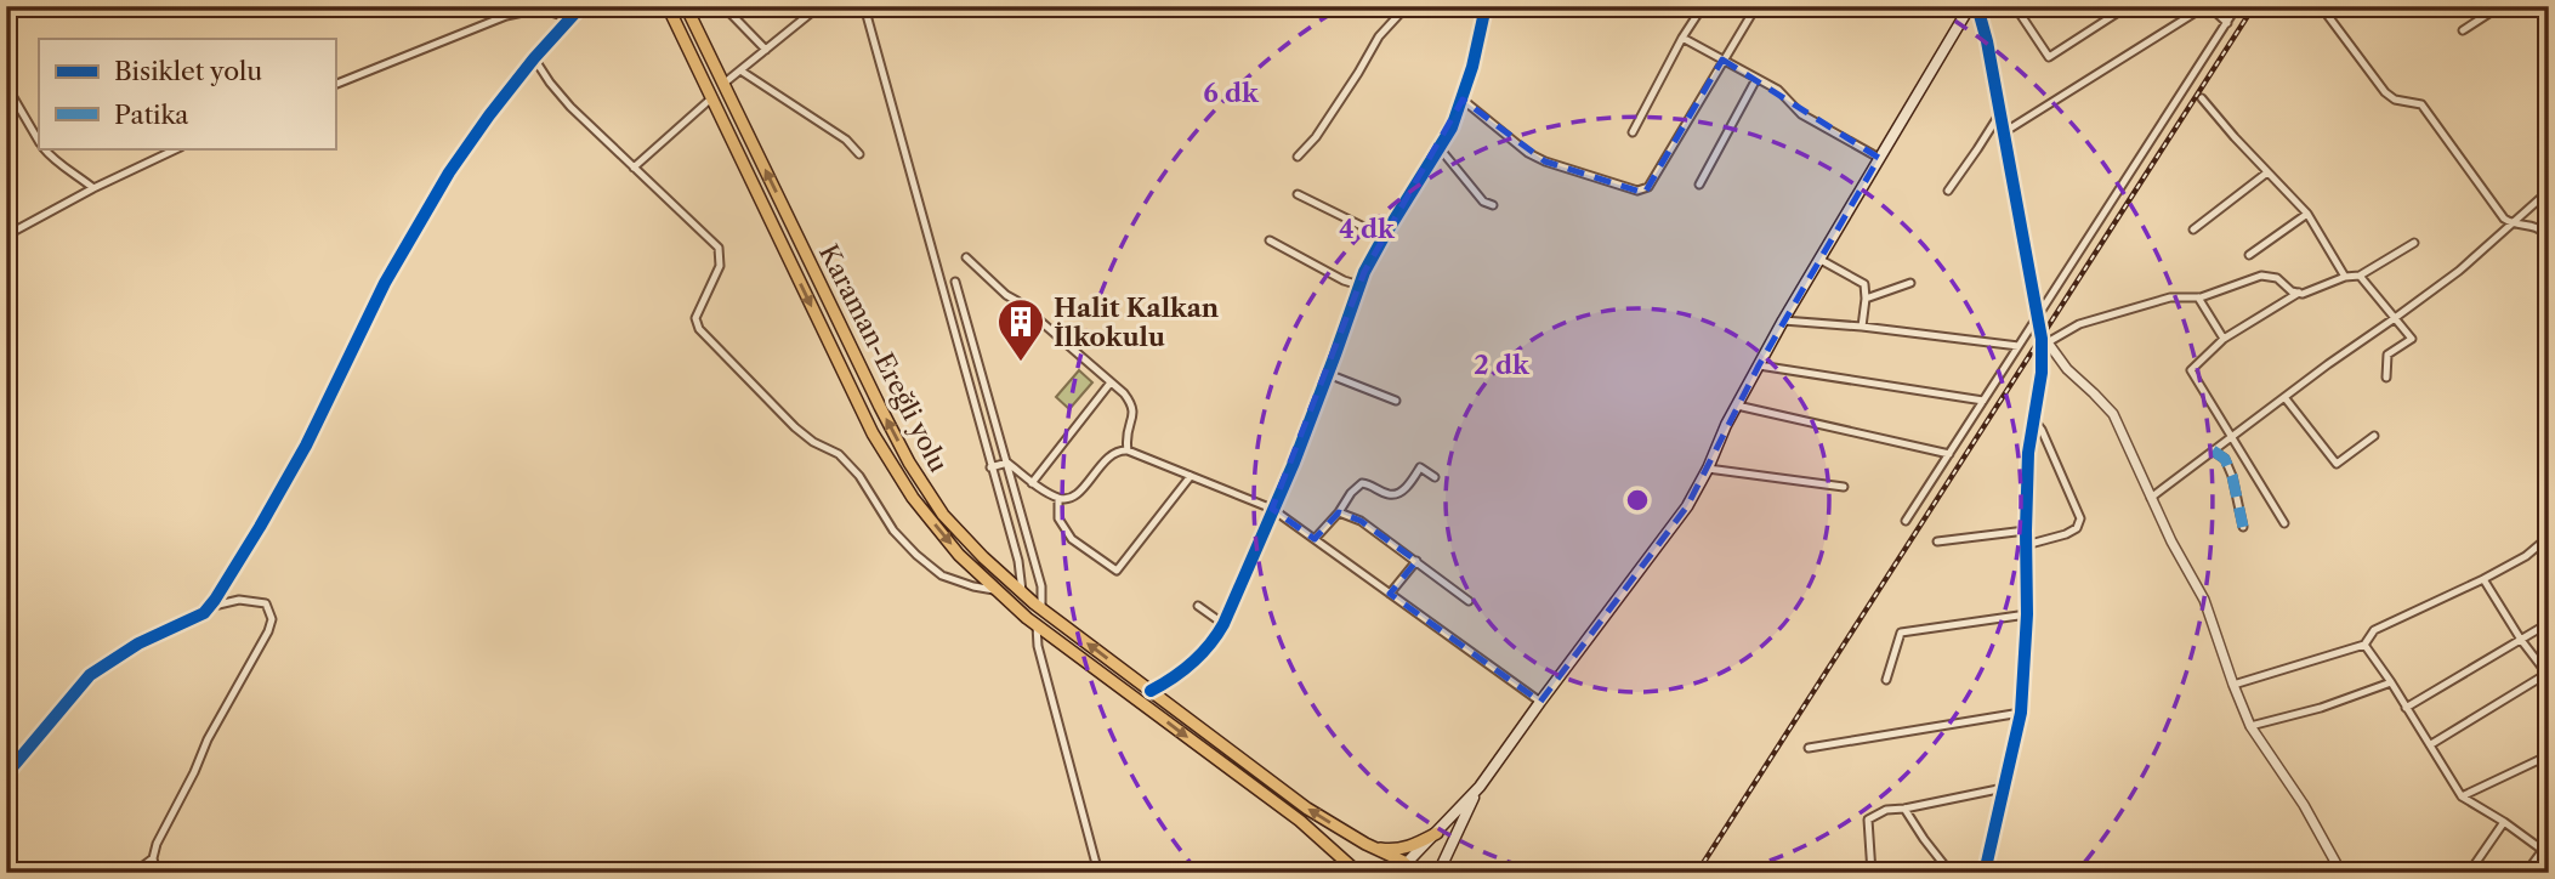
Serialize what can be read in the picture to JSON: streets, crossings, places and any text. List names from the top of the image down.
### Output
{
  "streets": {
    "highway": ["Karaman-Ereğli yolu"]
  },
  "places": {
    "building": ["Halit Kalkan İlkokulu"]
  },
  "legend": ["Bisiklet yolu", "Patika"],
  "rings": ["6 dk", "4 dk", "2 dk"]
}
